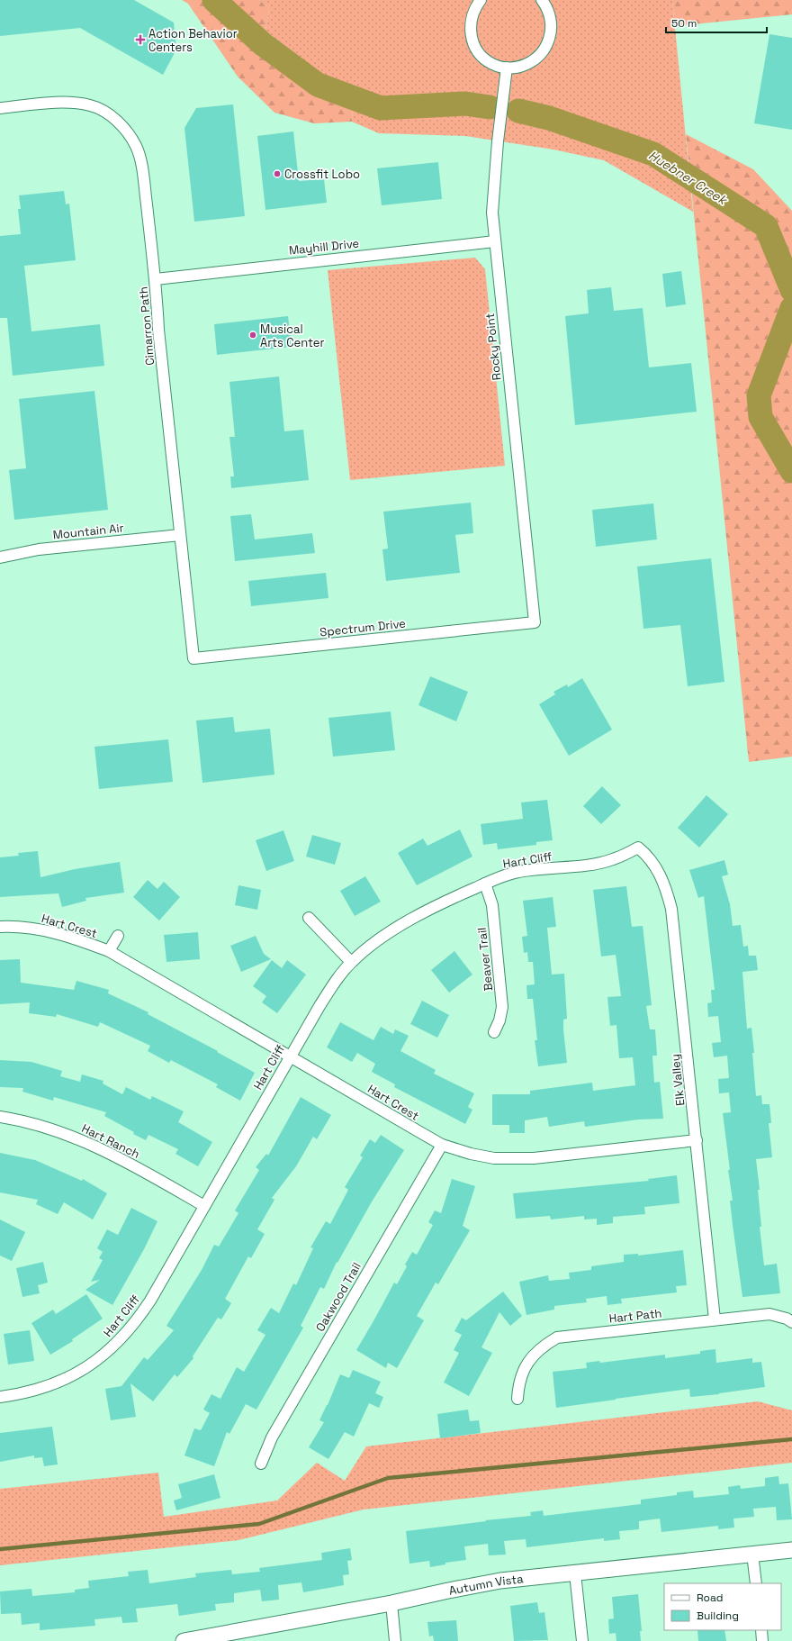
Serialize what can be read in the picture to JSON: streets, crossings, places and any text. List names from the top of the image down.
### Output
{
  "streets": {
    "street": [
      "Mayhill Drive",
      "Cimarron Path",
      "Rocky Point",
      "Mountain Air",
      "Spectrum Drive",
      "Hart Cliff",
      "Hart Crest",
      "Beaver Trail",
      "Elk Valley",
      "Hart Ranch",
      "Oakwood Trail",
      "Hart Path",
      "Autumn Vista"
    ]
  },
  "crossings": [
    ["Mayhill Drive", "Cimarron Path"],
    ["Mayhill Drive", "Rocky Point"],
    ["Cimarron Path", "Mountain Air"],
    ["Cimarron Path", "Spectrum Drive"],
    ["Rocky Point", "Spectrum Drive"],
    ["Hart Cliff", "Hart Crest"],
    ["Hart Cliff", "Beaver Trail"],
    ["Hart Cliff", "Elk Valley"],
    ["Hart Cliff", "Hart Ranch"],
    ["Hart Crest", "Elk Valley"],
    ["Hart Crest", "Oakwood Trail"],
    ["Elk Valley", "Hart Path"]
  ],
  "water": ["Huebner Creek"],
  "places": {
    "health": ["Action Behavior Centers"],
    "other": ["Crossfit Lobo", "Musical Arts Center"]
  },
  "legend": ["Road", "Building"],
  "scale_bar": "50 m"
}
